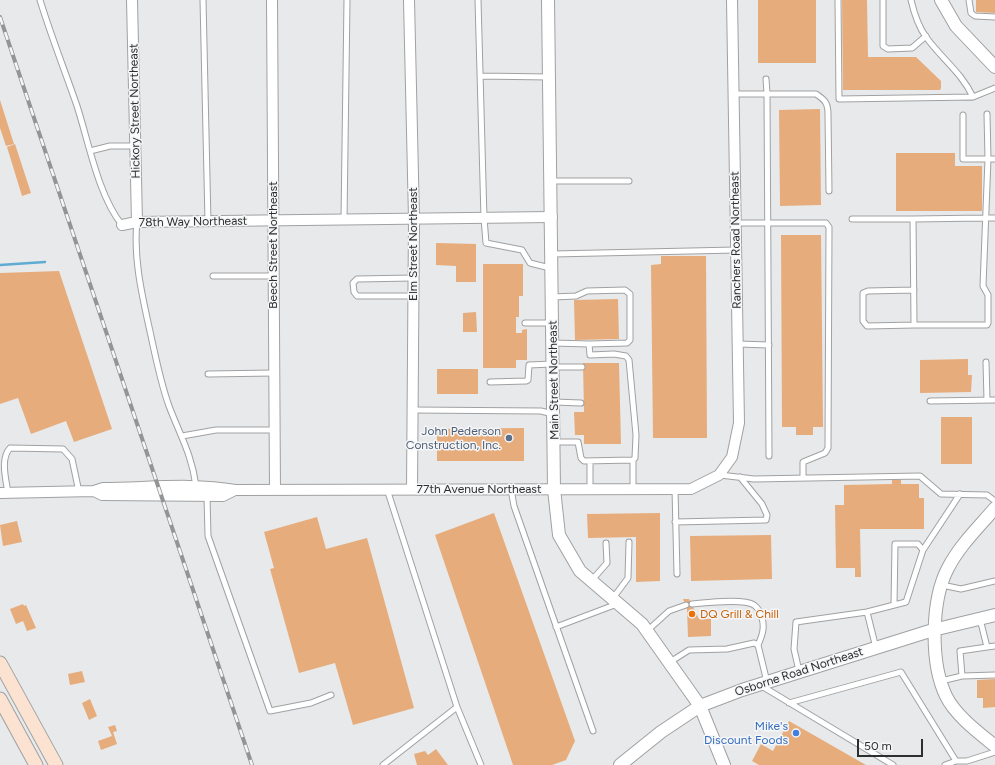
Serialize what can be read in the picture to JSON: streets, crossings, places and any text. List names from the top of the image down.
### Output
{
  "streets": {
    "street": [
      "Hickory Street Northeast",
      "78th Way Northeast",
      "Ranchers Road Northeast",
      "Elm Street Northeast",
      "Beech Street Northeast",
      "Main Street Northeast",
      "77th Avenue Northeast",
      "Osborne Road Northeast"
    ]
  },
  "crossings": [
    ["Hickory Street Northeast", "78th Way Northeast"],
    ["78th Way Northeast", "Elm Street Northeast"],
    ["78th Way Northeast", "Beech Street Northeast"],
    ["78th Way Northeast", "Main Street Northeast"],
    ["Ranchers Road Northeast", "77th Avenue Northeast"],
    ["Elm Street Northeast", "77th Avenue Northeast"],
    ["Beech Street Northeast", "77th Avenue Northeast"],
    ["Main Street Northeast", "77th Avenue Northeast"],
    ["Main Street Northeast", "Osborne Road Northeast"]
  ],
  "places": ["John Pederson Construction, Inc.", "DQ Grill & Chill", "Mike's Discount Foods"],
  "scale_bar": "50 m"
}
